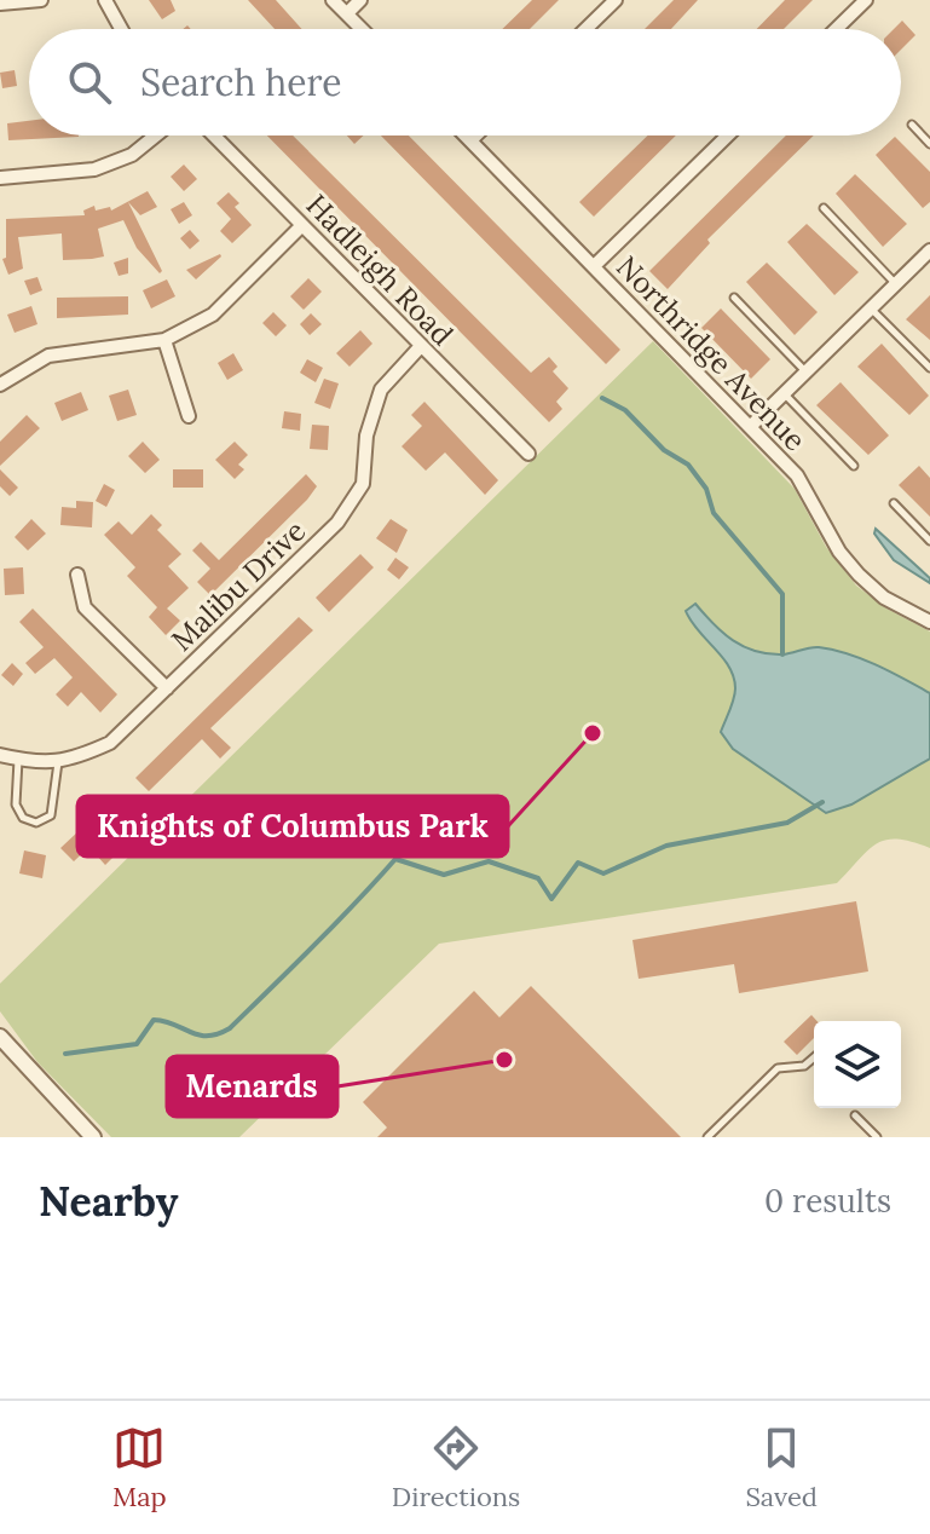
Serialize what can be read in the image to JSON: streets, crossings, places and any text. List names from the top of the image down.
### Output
{
  "streets": {
    "street": ["Hadleigh Road", "Northridge Avenue", "Malibu Drive"]
  },
  "crossings": [
    ["Hadleigh Road", "Malibu Drive"]
  ],
  "places": ["Knights of Columbus Park", "Menards"],
  "page": {
    "search": "Search here",
    "heading": ["Nearby", "0 results"],
    "nav": ["Map", "Directions", "Saved"]
  }
}
